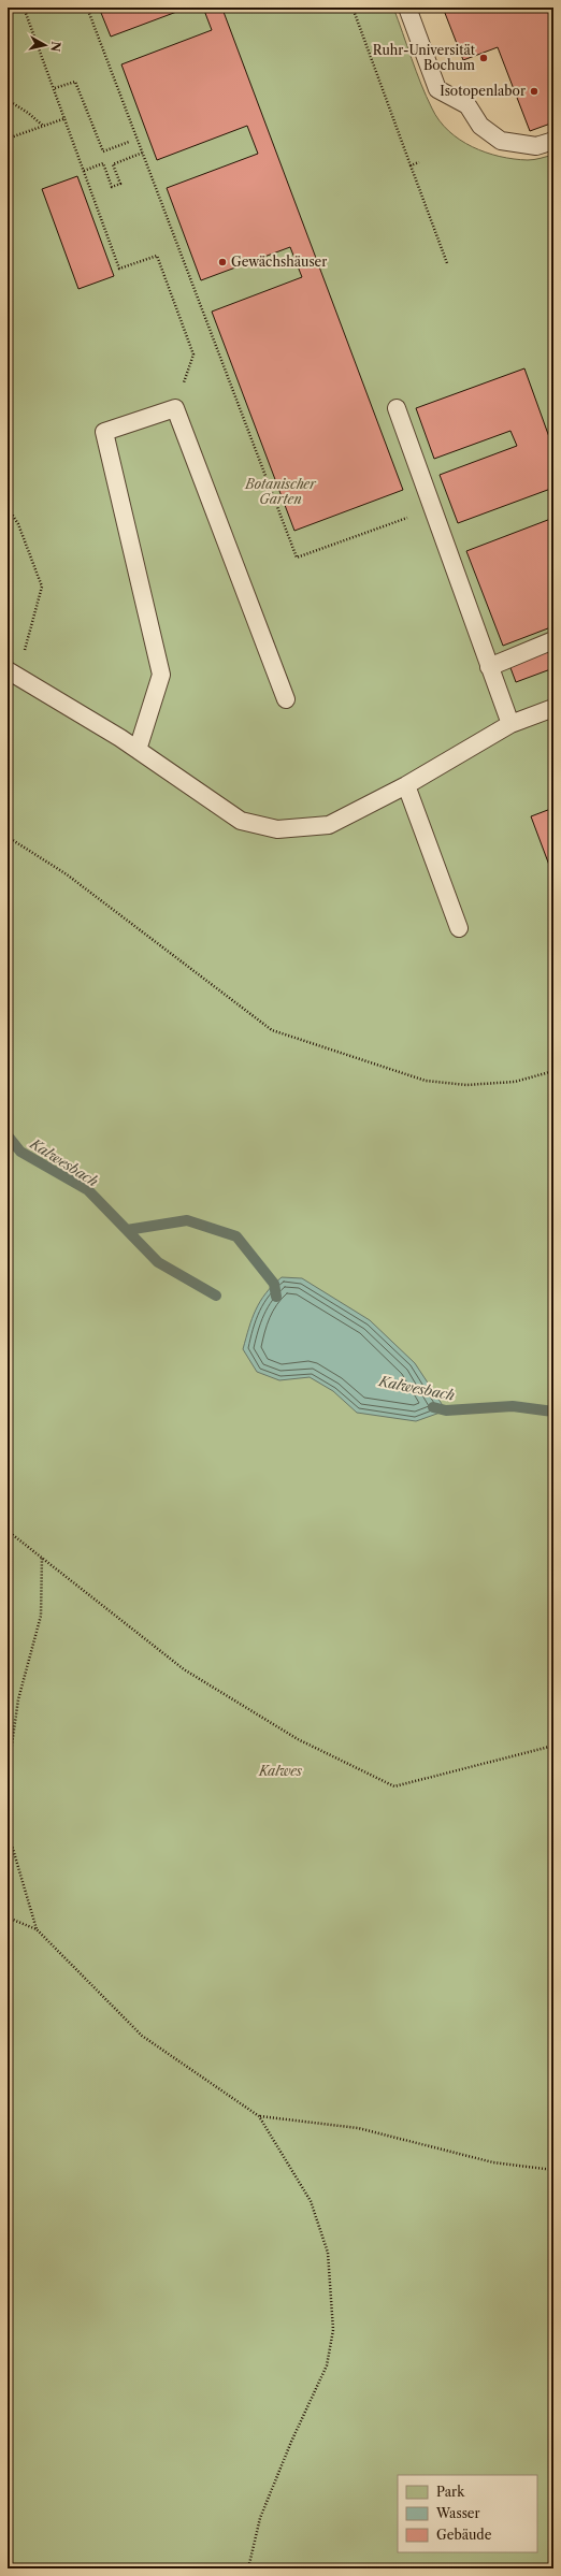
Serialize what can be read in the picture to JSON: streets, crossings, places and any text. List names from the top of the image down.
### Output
{
  "water": ["Kalwesbach"],
  "parks": ["Botanischer Garten", "Kalwes"],
  "places": ["Ruhr-Universität Bochum", "Isotopenlabor", "Gewächshäuser"],
  "legend": ["Park", "Wasser", "Gebäude"],
  "north": "right"
}
